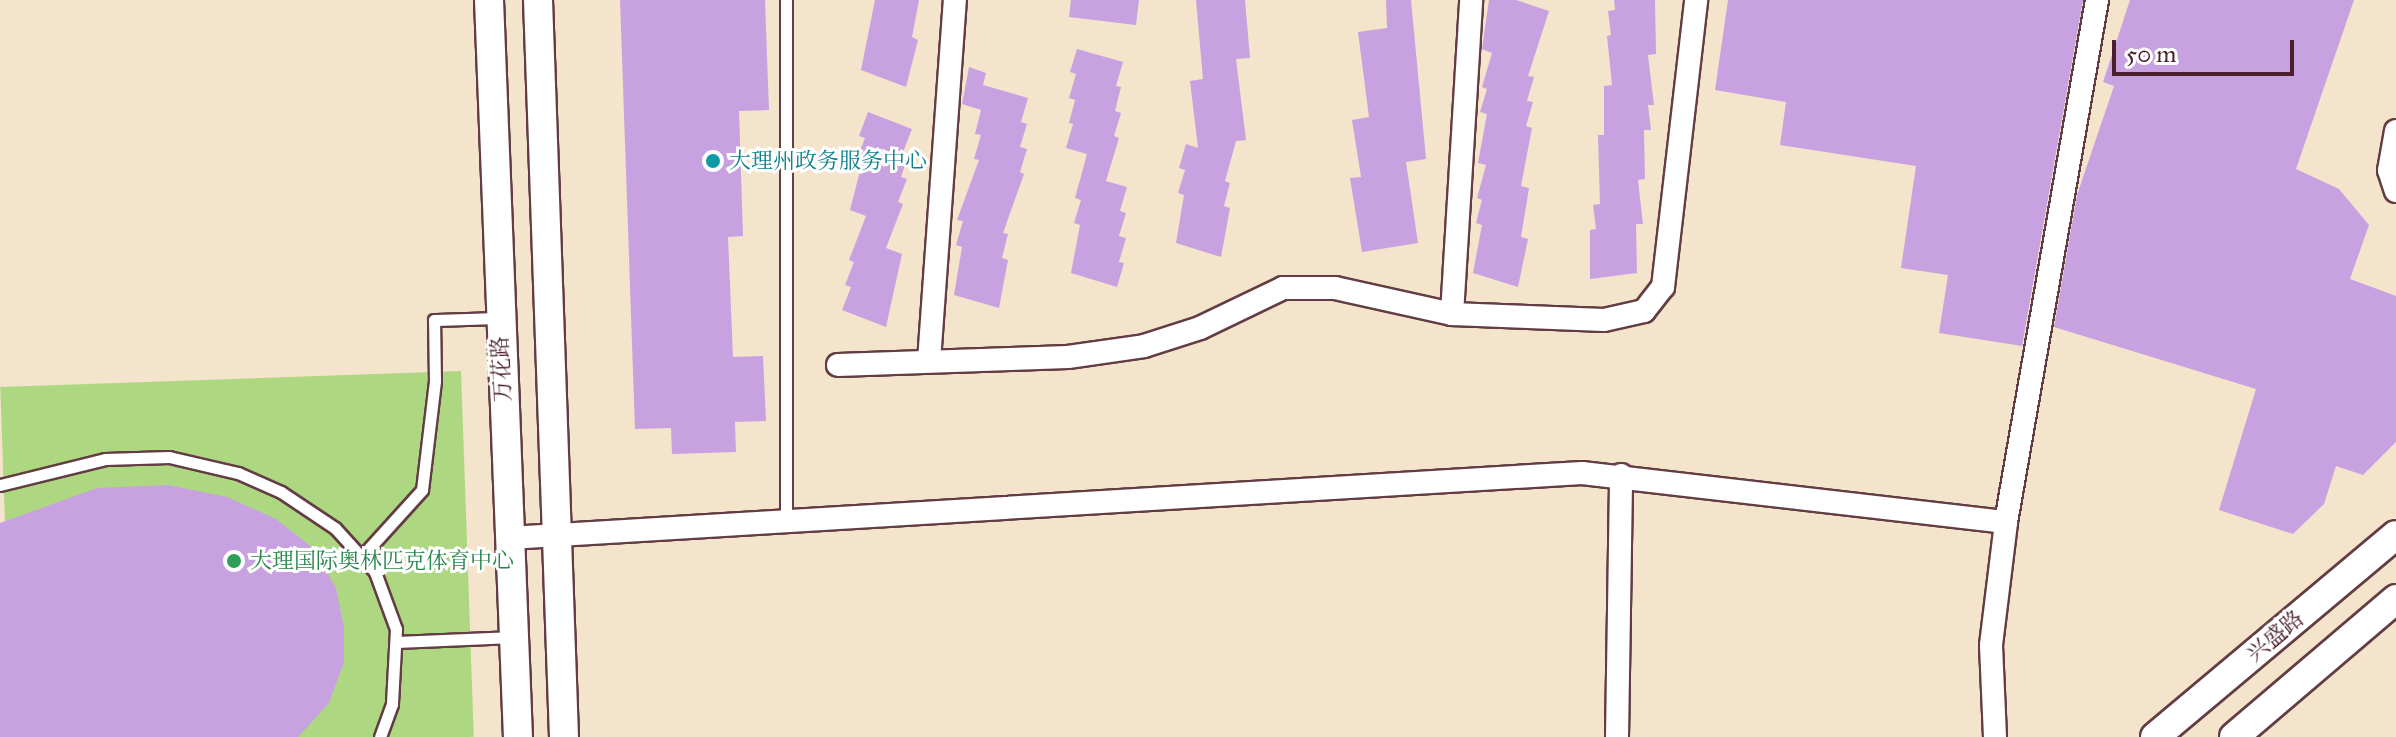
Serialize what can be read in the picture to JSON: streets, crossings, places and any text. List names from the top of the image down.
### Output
{
  "streets": {
    "street": ["万花路", "兴盛路"]
  },
  "places": ["大理州政务服务中心", "大理国际奥林匹克体育中心"],
  "scale_bar": "50 m"
}
